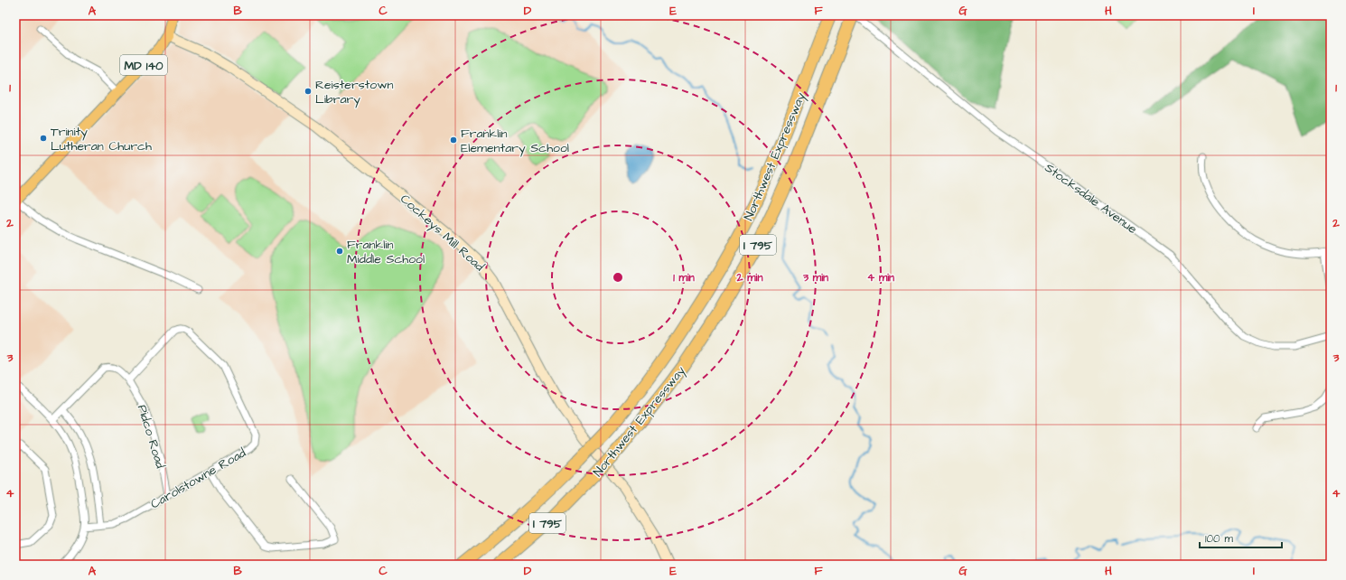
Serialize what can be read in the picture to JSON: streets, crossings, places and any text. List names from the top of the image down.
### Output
{
  "streets": {
    "highway": ["Northwest Expressway", "I 795"],
    "main road": ["MD 140"],
    "street": [
      "Stocksdale Avenue",
      "Cockeys Mill Road",
      "Pidco Road",
      "Carolstowne Road"
    ]
  },
  "crossings": [
    ["MD 140", "Cockeys Mill Road"],
    ["Northwest Expressway", "Stocksdale Avenue"],
    ["Pidco Road", "Carolstowne Road"]
  ],
  "places": [
    "Reisterstown Library",
    "Trinity Lutheran Church",
    "Franklin Elementary School",
    "Franklin Middle School"
  ],
  "scale_bar": "100 m",
  "grid": {
    "columns": [
      "A",
      "B",
      "C",
      "D",
      "E",
      "F",
      "G",
      "H",
      "I"
    ],
    "rows": [
      "1",
      "2",
      "3",
      "4"
    ]
  },
  "rings": [
    "1 min",
    "2 min",
    "3 min",
    "4 min"
  ]
}
